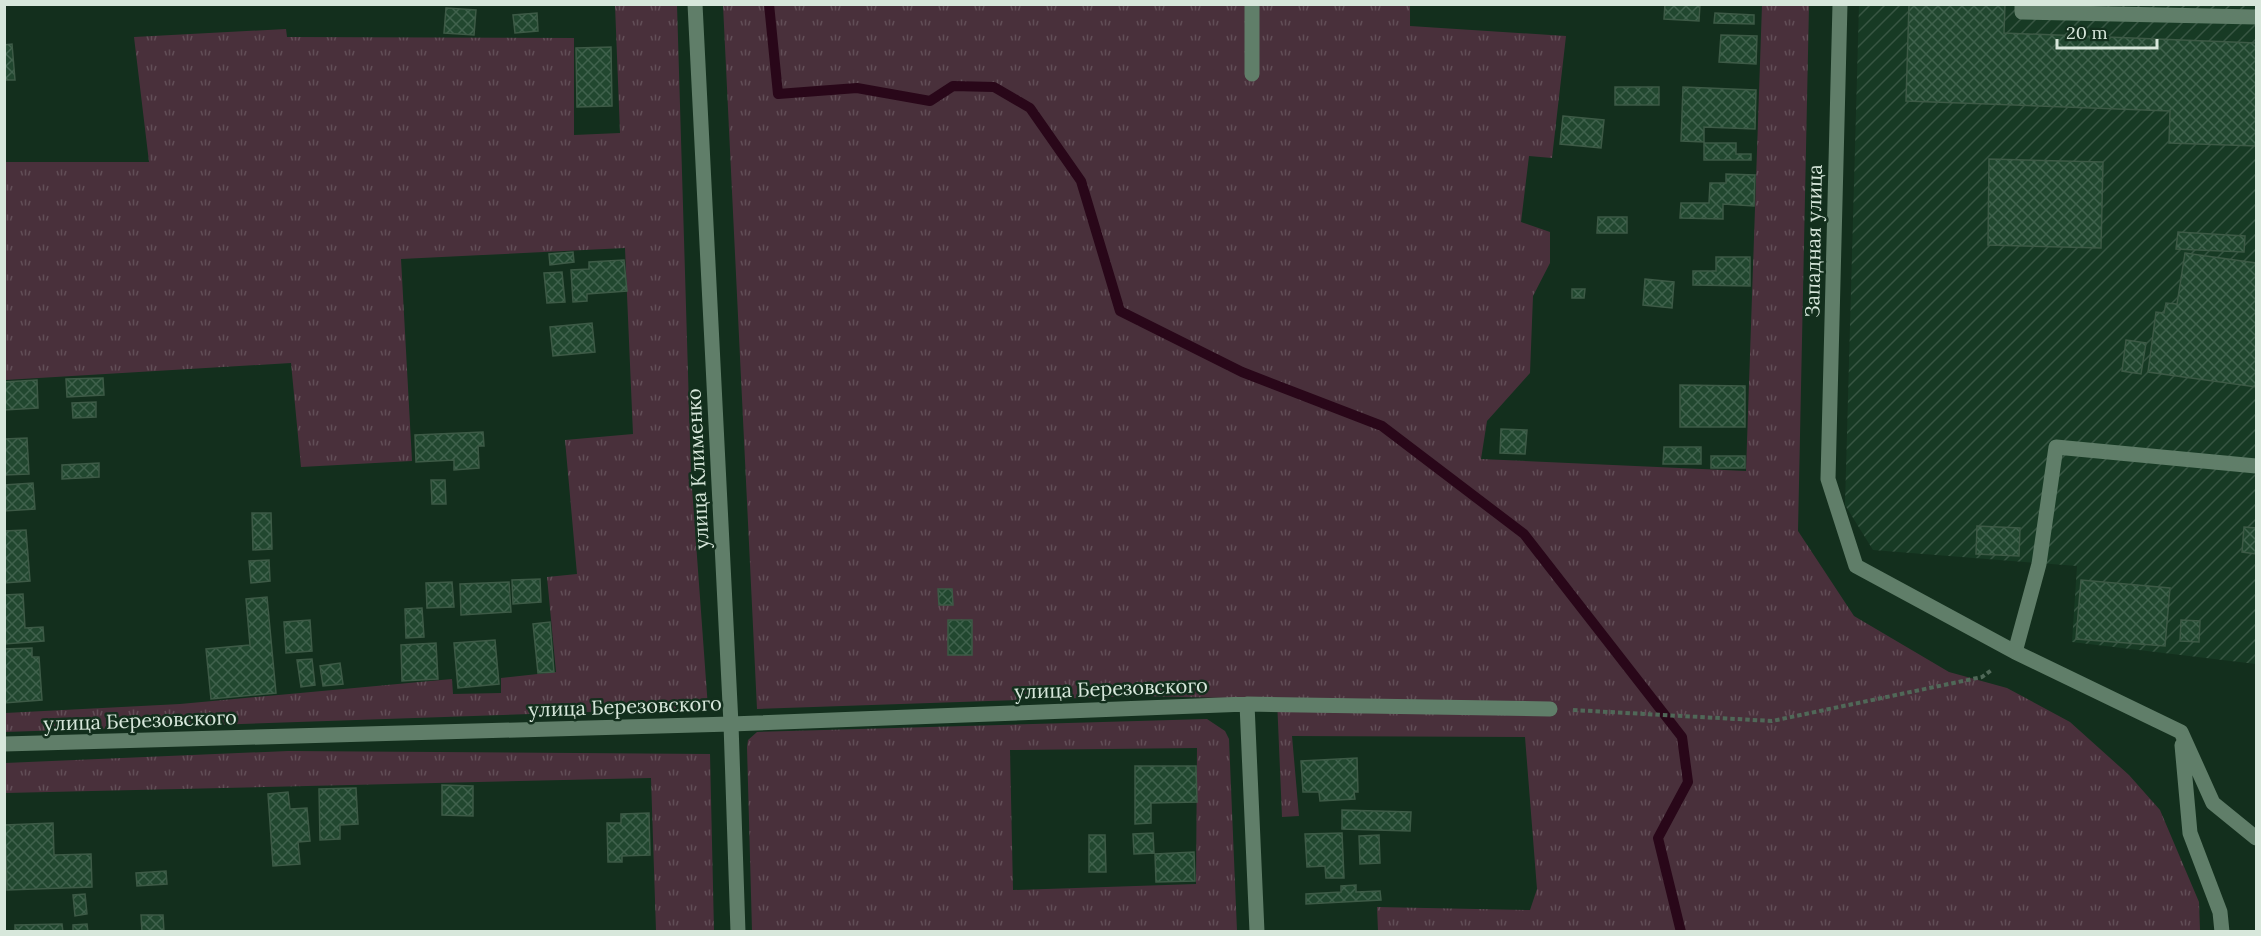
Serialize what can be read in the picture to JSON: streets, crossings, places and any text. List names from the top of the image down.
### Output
{
  "streets": {
    "street": ["Западная улица", "улица Клименко", "улица Березовского"]
  },
  "crossings": [
    ["улица Клименко", "улица Березовского"]
  ],
  "scale_bar": "20 m"
}
